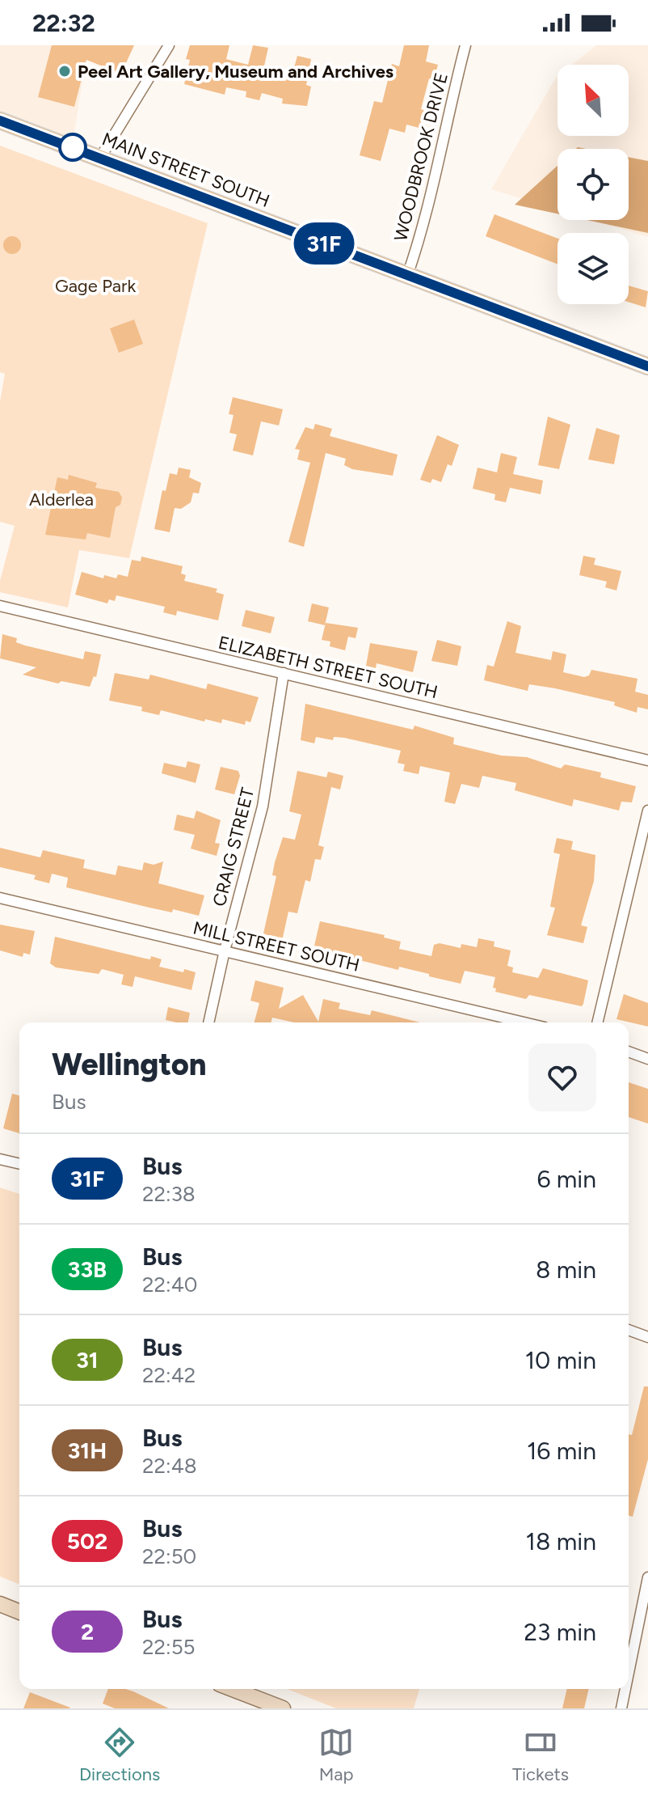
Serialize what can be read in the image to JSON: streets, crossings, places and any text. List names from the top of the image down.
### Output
{
  "streets": {
    "main road": ["MAIN STREET SOUTH"],
    "street": [
      "WOODBROOK DRIVE",
      "ELIZABETH STREET SOUTH",
      "CRAIG STREET",
      "MILL STREET SOUTH"
    ]
  },
  "crossings": [
    ["WOODBROOK DRIVE", "MAIN STREET SOUTH"],
    ["ELIZABETH STREET SOUTH", "CRAIG STREET"],
    ["CRAIG STREET", "MILL STREET SOUTH"]
  ],
  "parks": ["Gage Park", "Alderlea"],
  "places": ["Peel Art Gallery, Museum and Archives"],
  "lines": ["bus line 31F"],
  "north": "top left",
  "page": {
    "status": "22:32",
    "on_map": "31F",
    "heading": ["Wellington", "Bus"],
    "list": [
      {
        "mark": "31F",
        "name": "Bus",
        "note": "22:38",
        "value": "6 min"
      },
      {
        "mark": "33B",
        "name": "Bus",
        "note": "22:40",
        "value": "8 min"
      },
      {
        "mark": "31",
        "name": "Bus",
        "note": "22:42",
        "value": "10 min"
      },
      {
        "mark": "31H",
        "name": "Bus",
        "note": "22:48",
        "value": "16 min"
      },
      {
        "mark": "502",
        "name": "Bus",
        "note": "22:50",
        "value": "18 min"
      },
      {
        "mark": "2",
        "name": "Bus",
        "note": "22:55",
        "value": "23 min"
      }
    ],
    "tabs": ["Directions", "Map", "Tickets"]
  }
}
